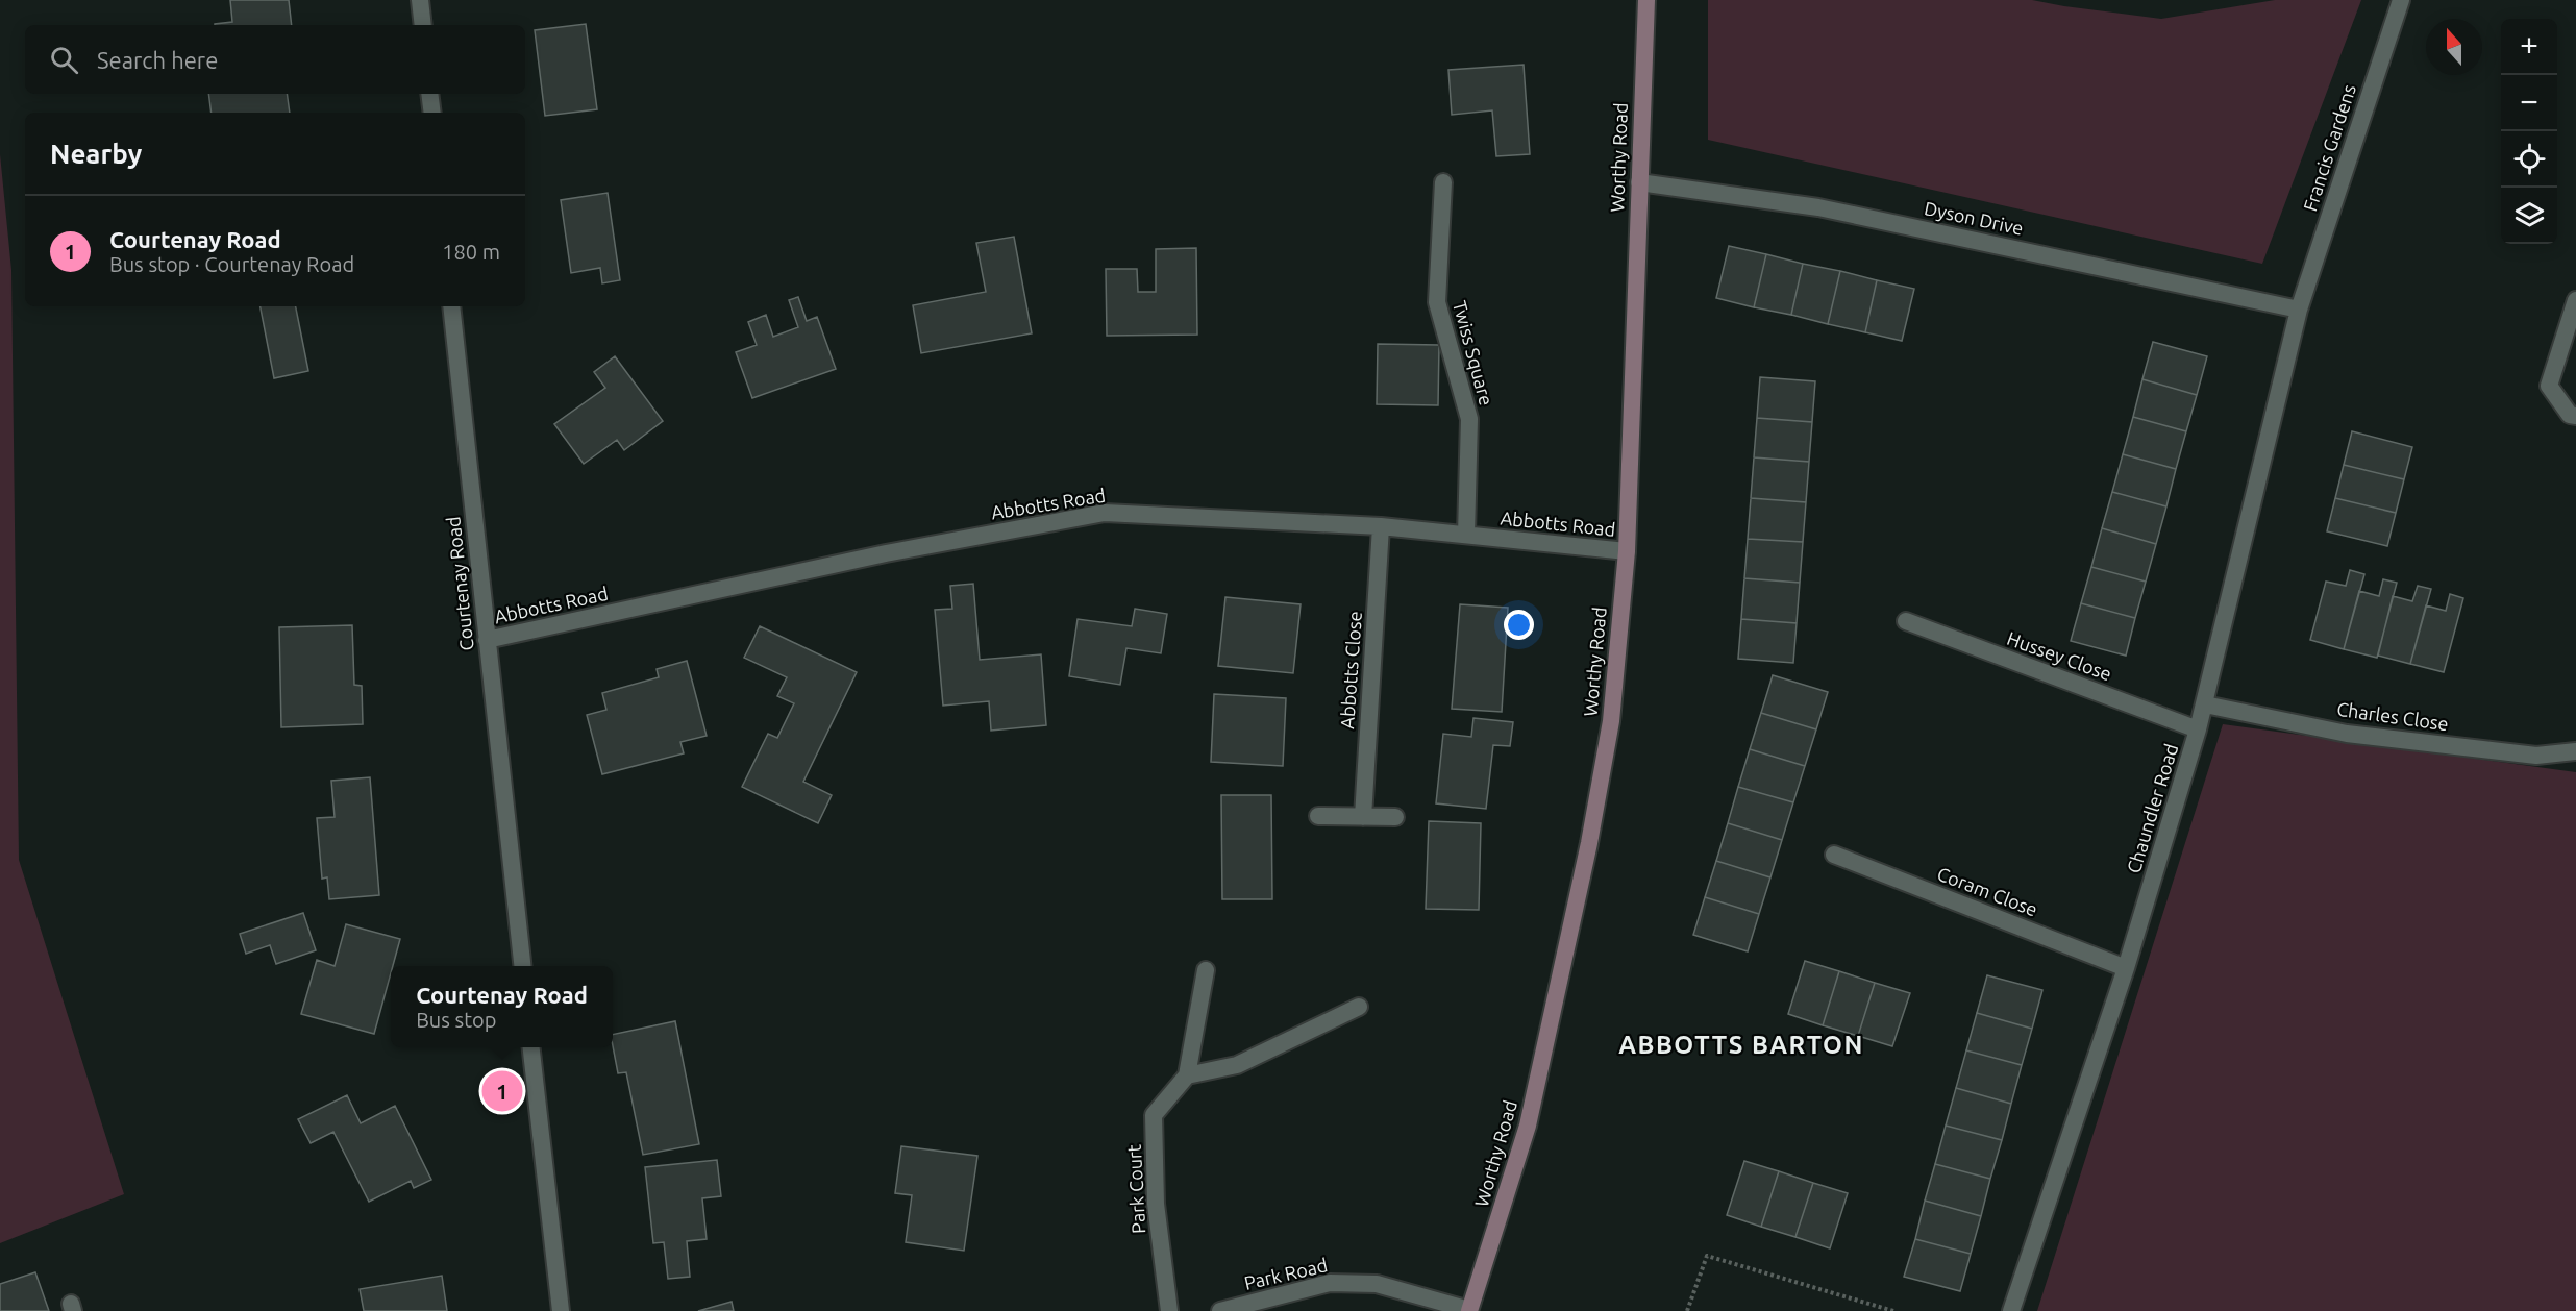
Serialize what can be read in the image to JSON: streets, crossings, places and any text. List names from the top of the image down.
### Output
{
  "streets": {
    "main road": ["Worthy Road"],
    "street": [
      "Francis Gardens",
      "Dyson Drive",
      "Twiss Square",
      "Abbotts Road",
      "Courtenay Road",
      "Hussey Close",
      "Abbotts Close",
      "Charles Close",
      "Chaundler Road",
      "Coram Close",
      "Park Court",
      "Park Road"
    ]
  },
  "crossings": [
    ["Francis Gardens", "Dyson Drive"],
    ["Francis Gardens", "Chaundler Road"],
    ["Worthy Road", "Dyson Drive"],
    ["Worthy Road", "Abbotts Road"],
    ["Worthy Road", "Park Road"],
    ["Dyson Drive", "Chaundler Road"],
    ["Twiss Square", "Abbotts Road"],
    ["Abbotts Road", "Courtenay Road"],
    ["Abbotts Road", "Abbotts Close"],
    ["Hussey Close", "Chaundler Road"],
    ["Charles Close", "Chaundler Road"],
    ["Chaundler Road", "Coram Close"]
  ],
  "districts": ["ABBOTTS BARTON"],
  "north": "top",
  "page": {
    "map_buttons": ["+", "−"],
    "search": "Search here",
    "heading": "Nearby",
    "list": [
      {
        "mark": "1",
        "name": "Courtenay Road",
        "note": "Bus stop · Courtenay Road",
        "value": "180 m"
      }
    ],
    "popup": ["Courtenay Road", "Bus stop"],
    "pins": "1"
  }
}
